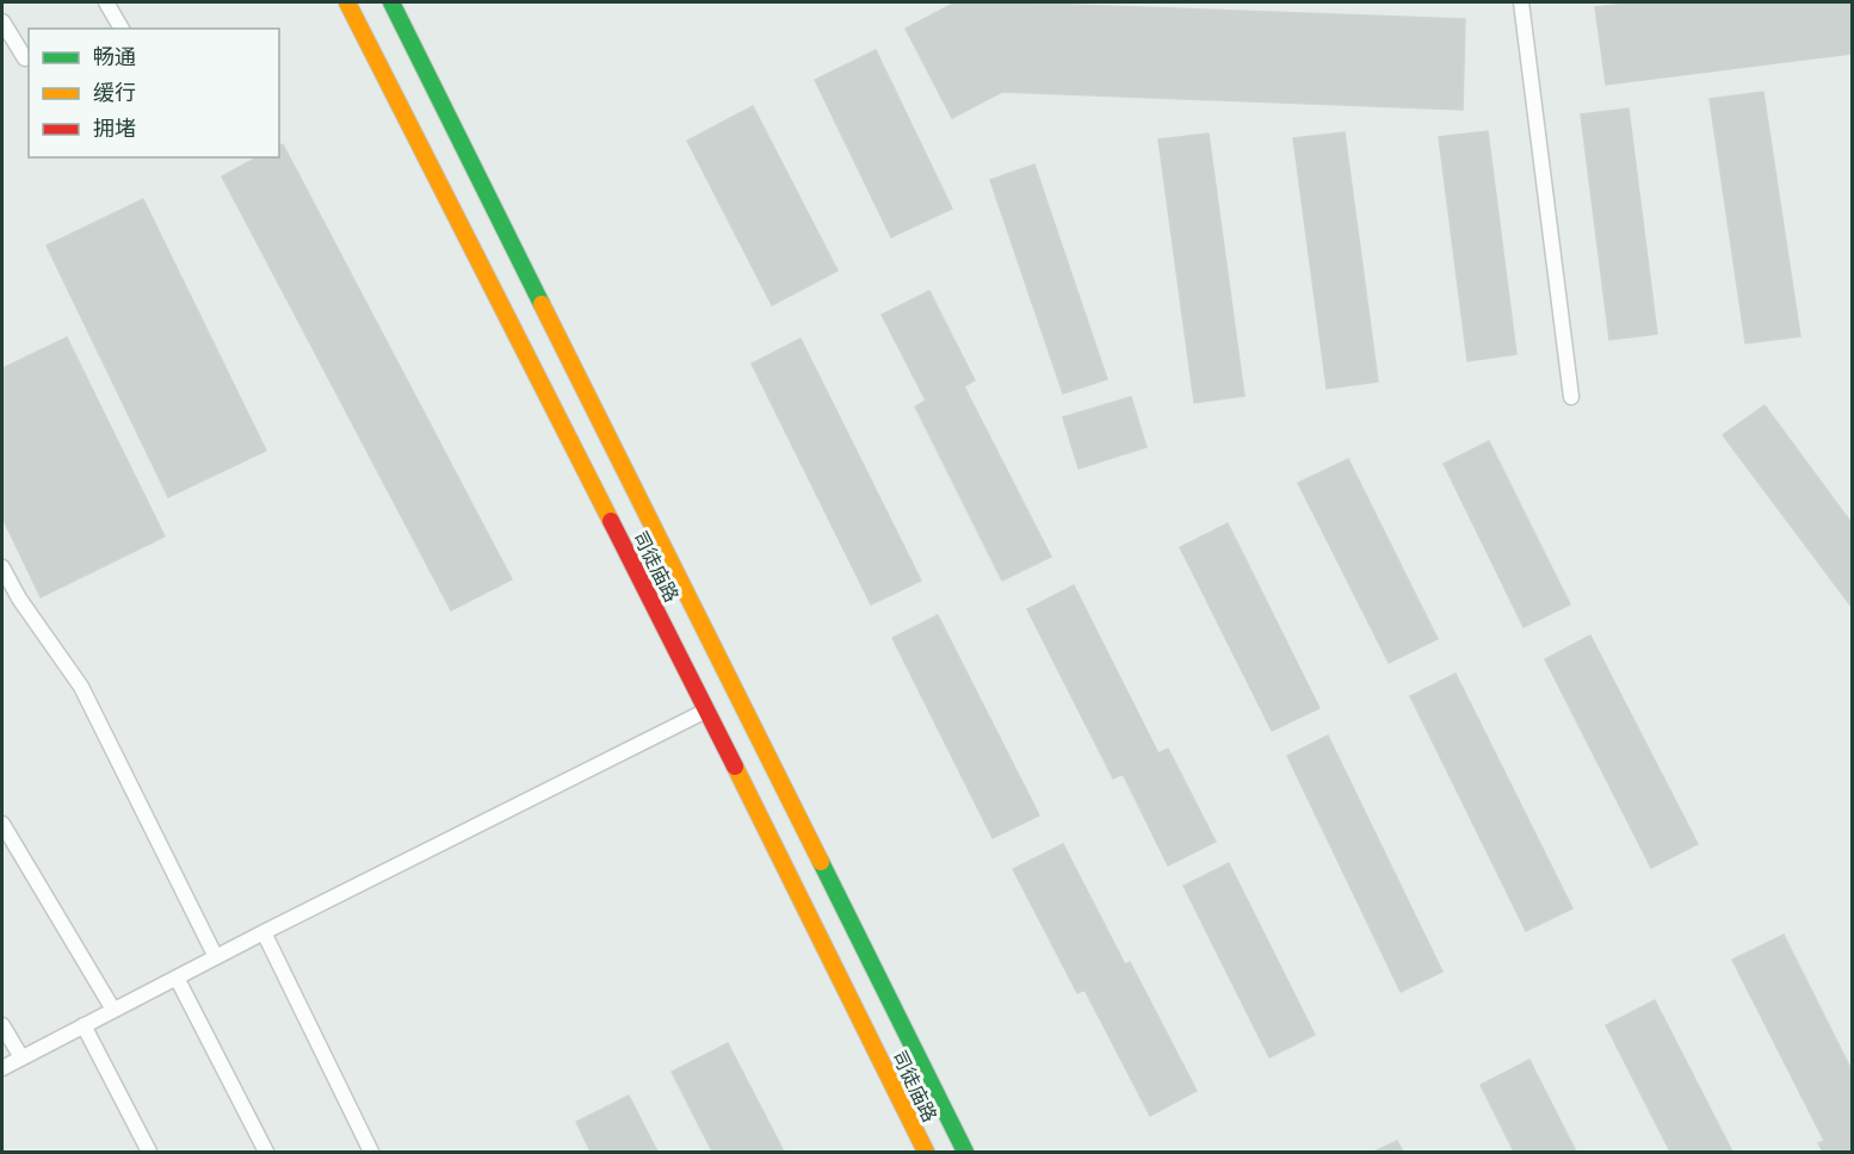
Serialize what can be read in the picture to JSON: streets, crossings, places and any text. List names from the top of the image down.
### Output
{
  "streets": {
    "main road": ["司徒庙路"]
  },
  "legend": ["畅通", "缓行", "拥堵"]
}
